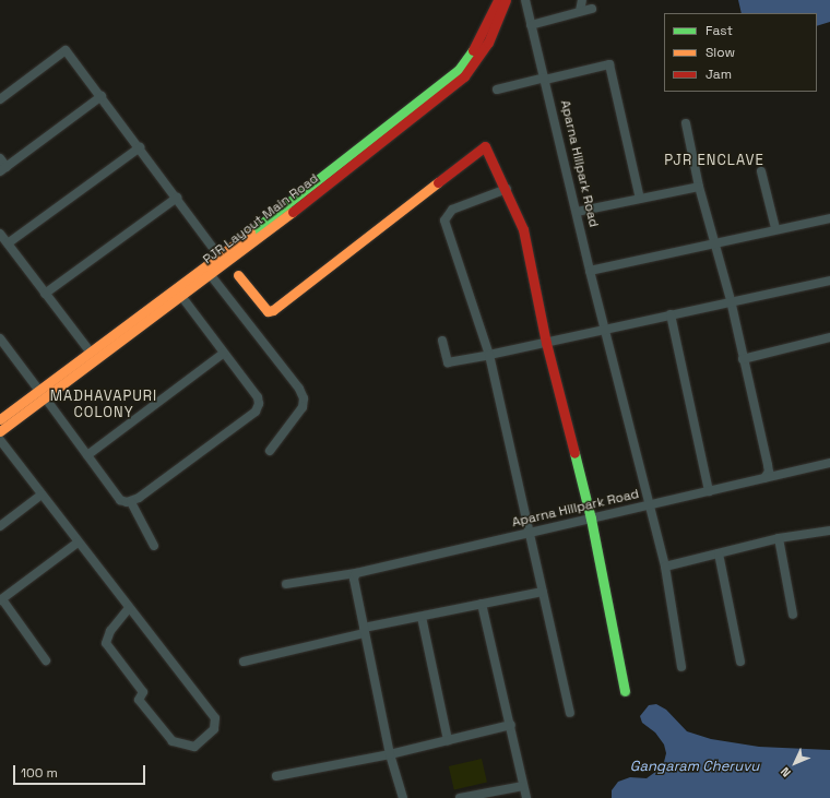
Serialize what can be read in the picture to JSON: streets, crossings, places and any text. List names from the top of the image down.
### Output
{
  "streets": {
    "street": ["Aparna Hillpark Road", "PJR Layout Main Road"]
  },
  "districts": ["PJR ENCLAVE", "MADHAVAPURI COLONY"],
  "water": ["Gangaram Cheruvu"],
  "legend": ["Fast", "Slow", "Jam"],
  "scale_bar": "100 m",
  "north": "bottom left"
}
